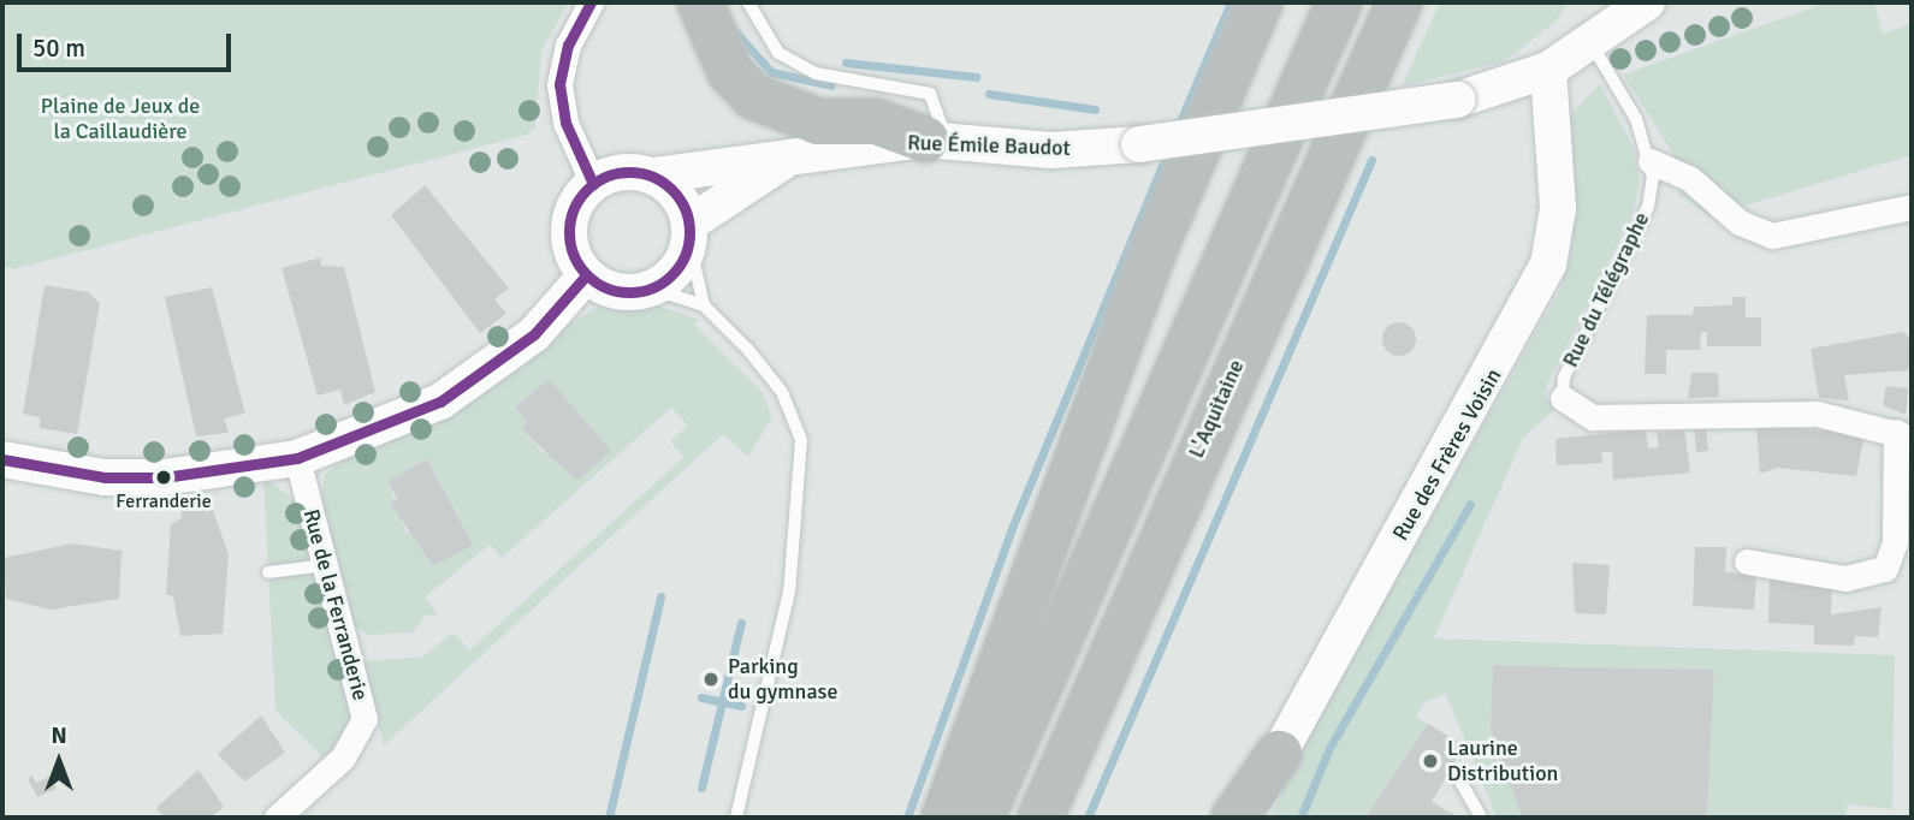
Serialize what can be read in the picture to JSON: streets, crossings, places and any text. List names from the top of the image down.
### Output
{
  "streets": {
    "highway": ["L'Aquitaine"],
    "street": [
      "Rue Émile Baudot",
      "Rue du Télégraphe",
      "Rue des Frères Voisin",
      "Rue de la Ferranderie"
    ]
  },
  "crossings": [
    ["Rue Émile Baudot", "Rue des Frères Voisin"]
  ],
  "parks": ["Plaine de Jeux de la Caillaudière"],
  "places": ["Ferranderie", "Parking du gymnase", "Laurine Distribution"],
  "scale_bar": "50 m",
  "north": "top"
}
